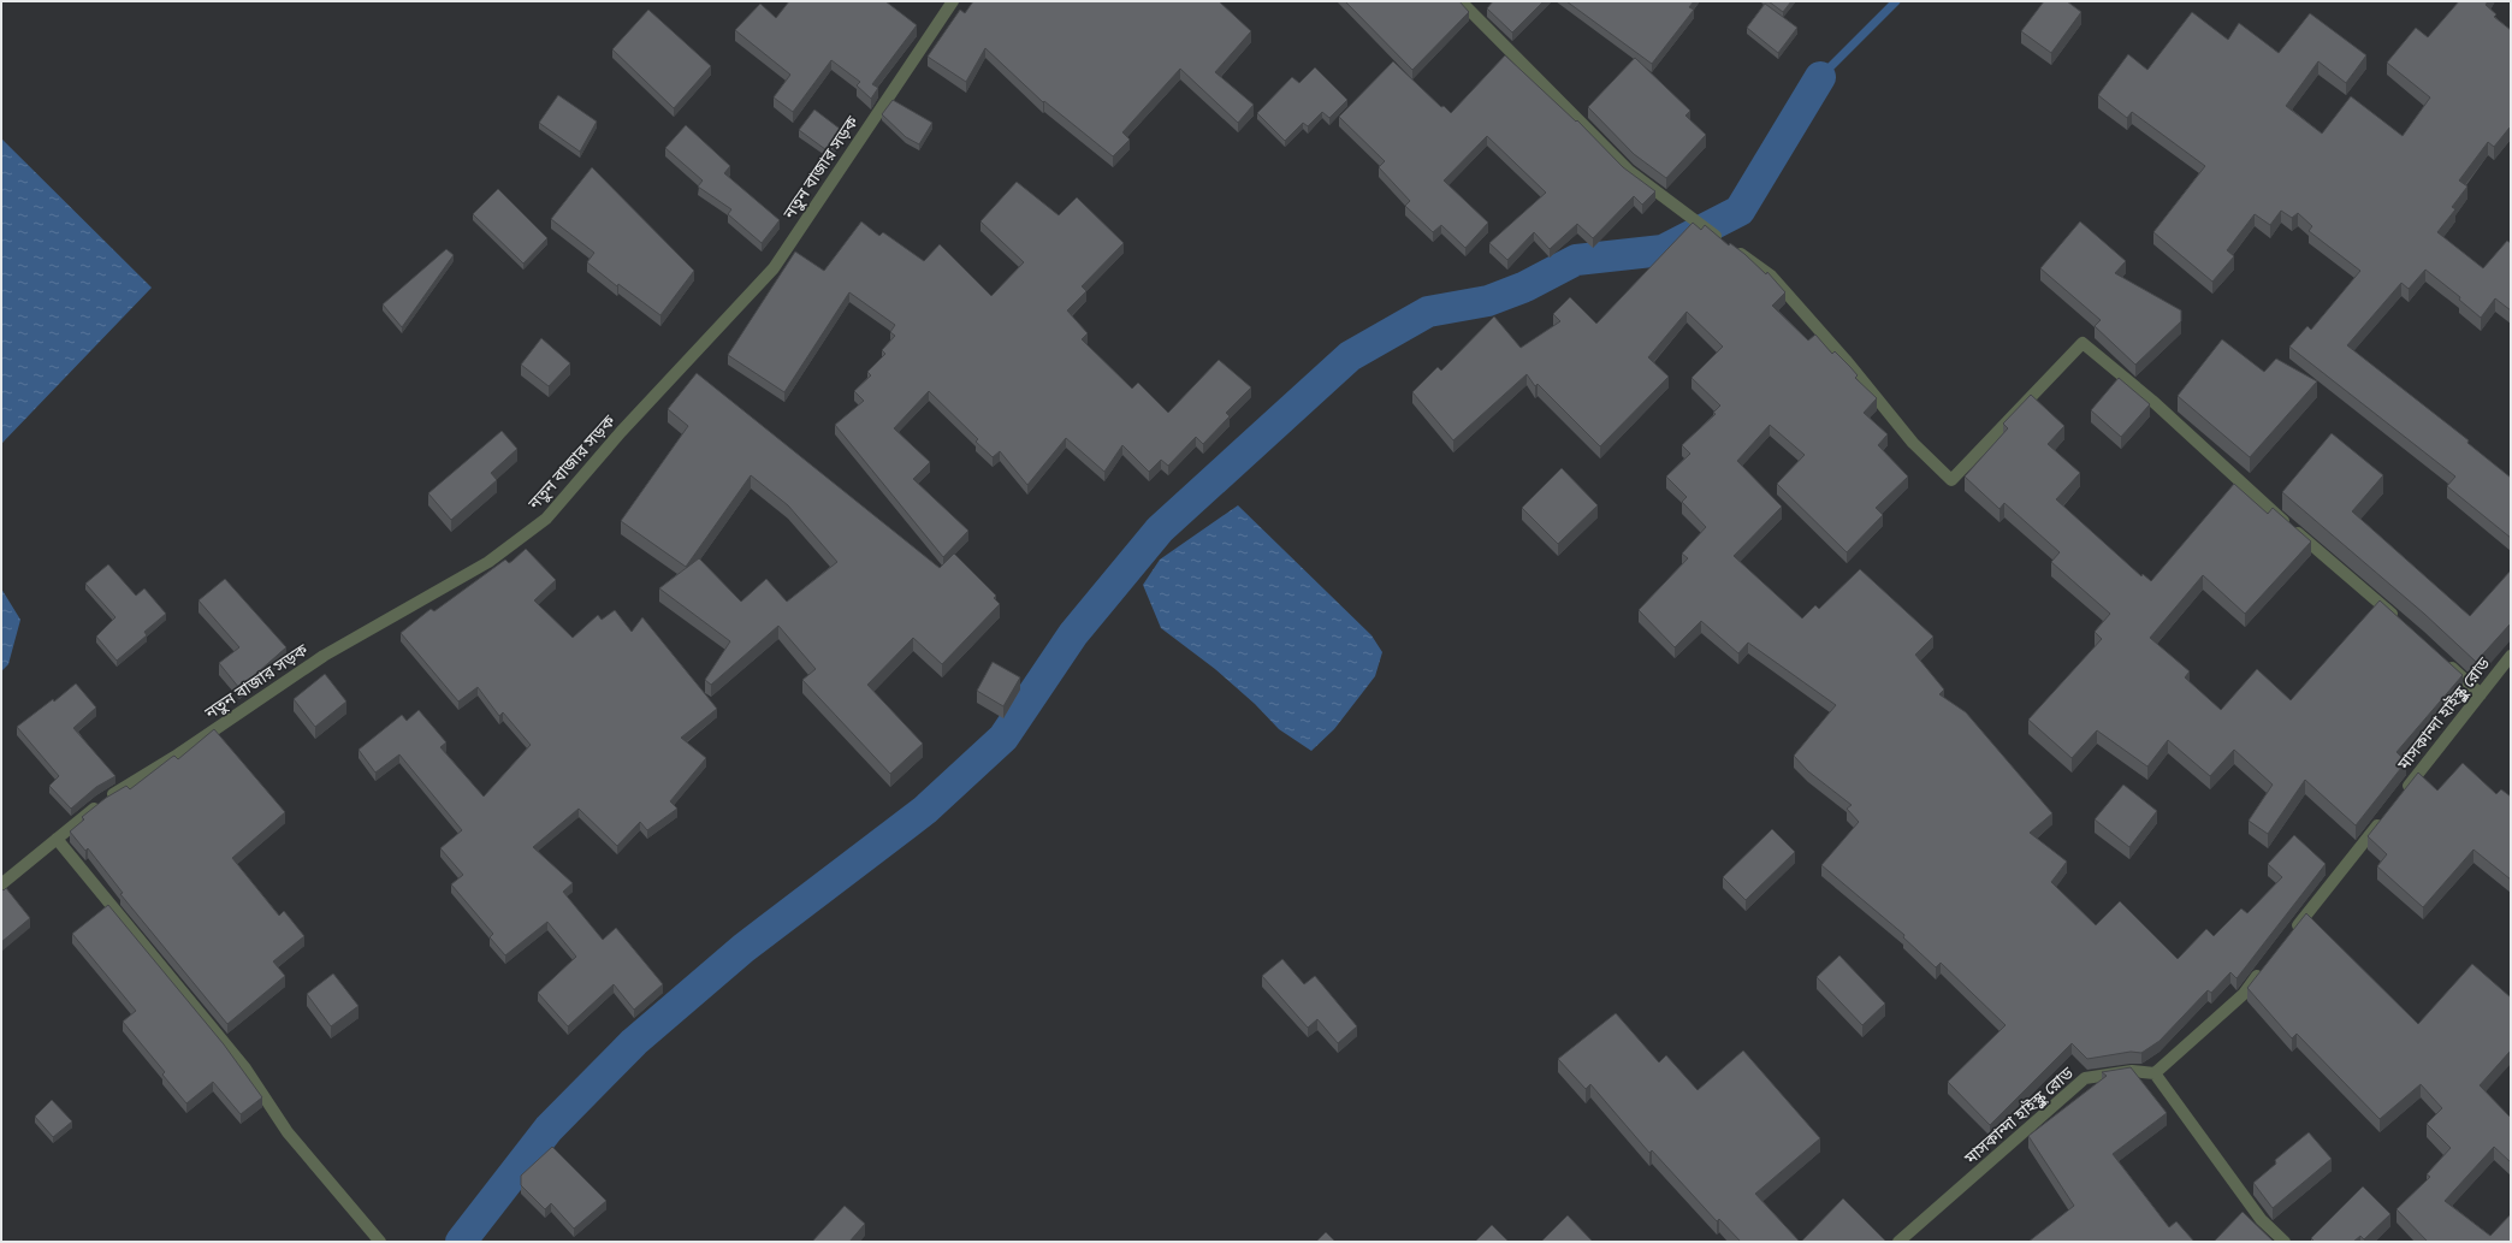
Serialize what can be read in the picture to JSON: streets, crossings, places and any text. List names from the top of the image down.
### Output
{
  "streets": {
    "street": ["নতুন বাজার সড়ক", "মাসকান্দা হাইস্কুল রোড"]
  }
}
